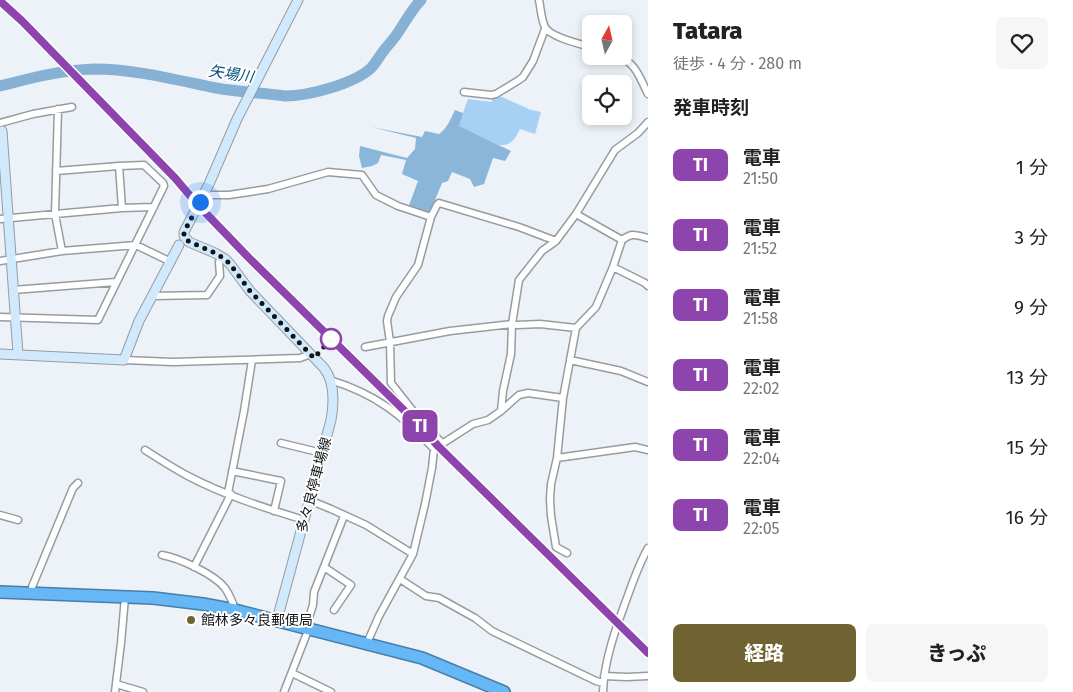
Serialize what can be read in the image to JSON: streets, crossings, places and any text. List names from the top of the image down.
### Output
{
  "streets": {
    "main road": ["多々良停車場線"]
  },
  "water": ["矢場川"],
  "places": ["館林多々良郵便局"],
  "north": "top",
  "page": {
    "on_map": "TI",
    "heading": [
      ["Tatara", "徒歩 · 4 分 · 280 m"],
      "発車時刻"
    ],
    "list": [
      {
        "mark": "TI",
        "name": "電車",
        "note": "21:50",
        "value": "1 分"
      },
      {
        "mark": "TI",
        "name": "電車",
        "note": "21:52",
        "value": "3 分"
      },
      {
        "mark": "TI",
        "name": "電車",
        "note": "21:58",
        "value": "9 分"
      },
      {
        "mark": "TI",
        "name": "電車",
        "note": "22:02",
        "value": "13 分"
      },
      {
        "mark": "TI",
        "name": "電車",
        "note": "22:04",
        "value": "15 分"
      },
      {
        "mark": "TI",
        "name": "電車",
        "note": "22:05",
        "value": "16 分"
      }
    ],
    "buttons": ["経路", "きっぷ"]
  }
}
